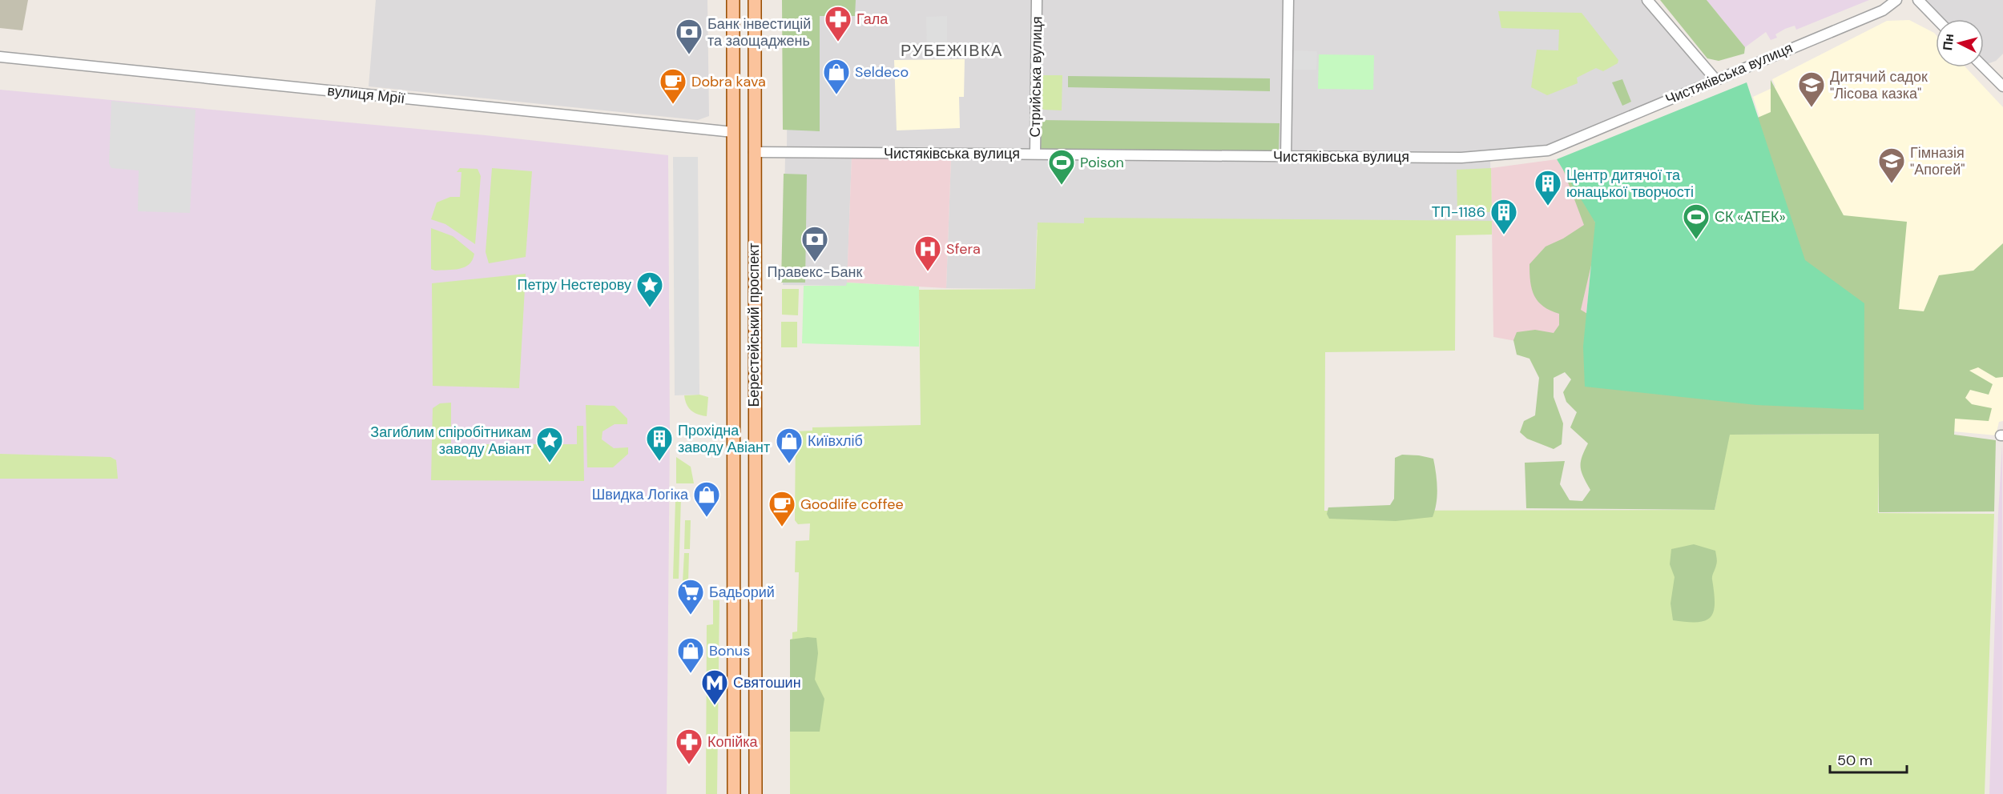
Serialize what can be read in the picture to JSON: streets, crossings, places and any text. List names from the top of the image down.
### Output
{
  "streets": {
    "main road": ["Берестейський проспект"],
    "street": ["Чистяківська вулиця", "Стрийська вулиця", "вулиця Мрії"]
  },
  "crossings": [
    ["Чистяківська вулиця", "Стрийська вулиця"],
    ["Чистяківська вулиця", "Берестейський проспект"],
    ["вулиця Мрії", "Берестейський проспект"]
  ],
  "districts": ["РУБЕЖІВКА"],
  "places": {
    "pharmacy": ["Гала", "Копійка"],
    "bank": ["Банк інвестицій та заощаджень", "Правекс-Банк"],
    "shop": [
      "Seldeco",
      "Київхліб",
      "Швидка Логіка",
      "Bonus"
    ],
    "cafe": ["Dobra kava", "Goodlife coffee"],
    "school or university": ["Дитячий садок \"Лісова казка\"", "Гімназія \"Апогей\""],
    "sports": ["Poison", "СК «АТЕК»"],
    "building": ["Центр дитячої та юнацької творчості", "ТП-1186", "Прохідна заводу Авіант"],
    "hospital": ["Sfera"],
    "place": ["Петру Нестерову", "Загиблим спіробітникам заводу Авіант"],
    "supermarket": ["Бадьорий"],
    "metro station": ["Святошин"]
  },
  "scale_bar": "50 m",
  "north": "left"
}
